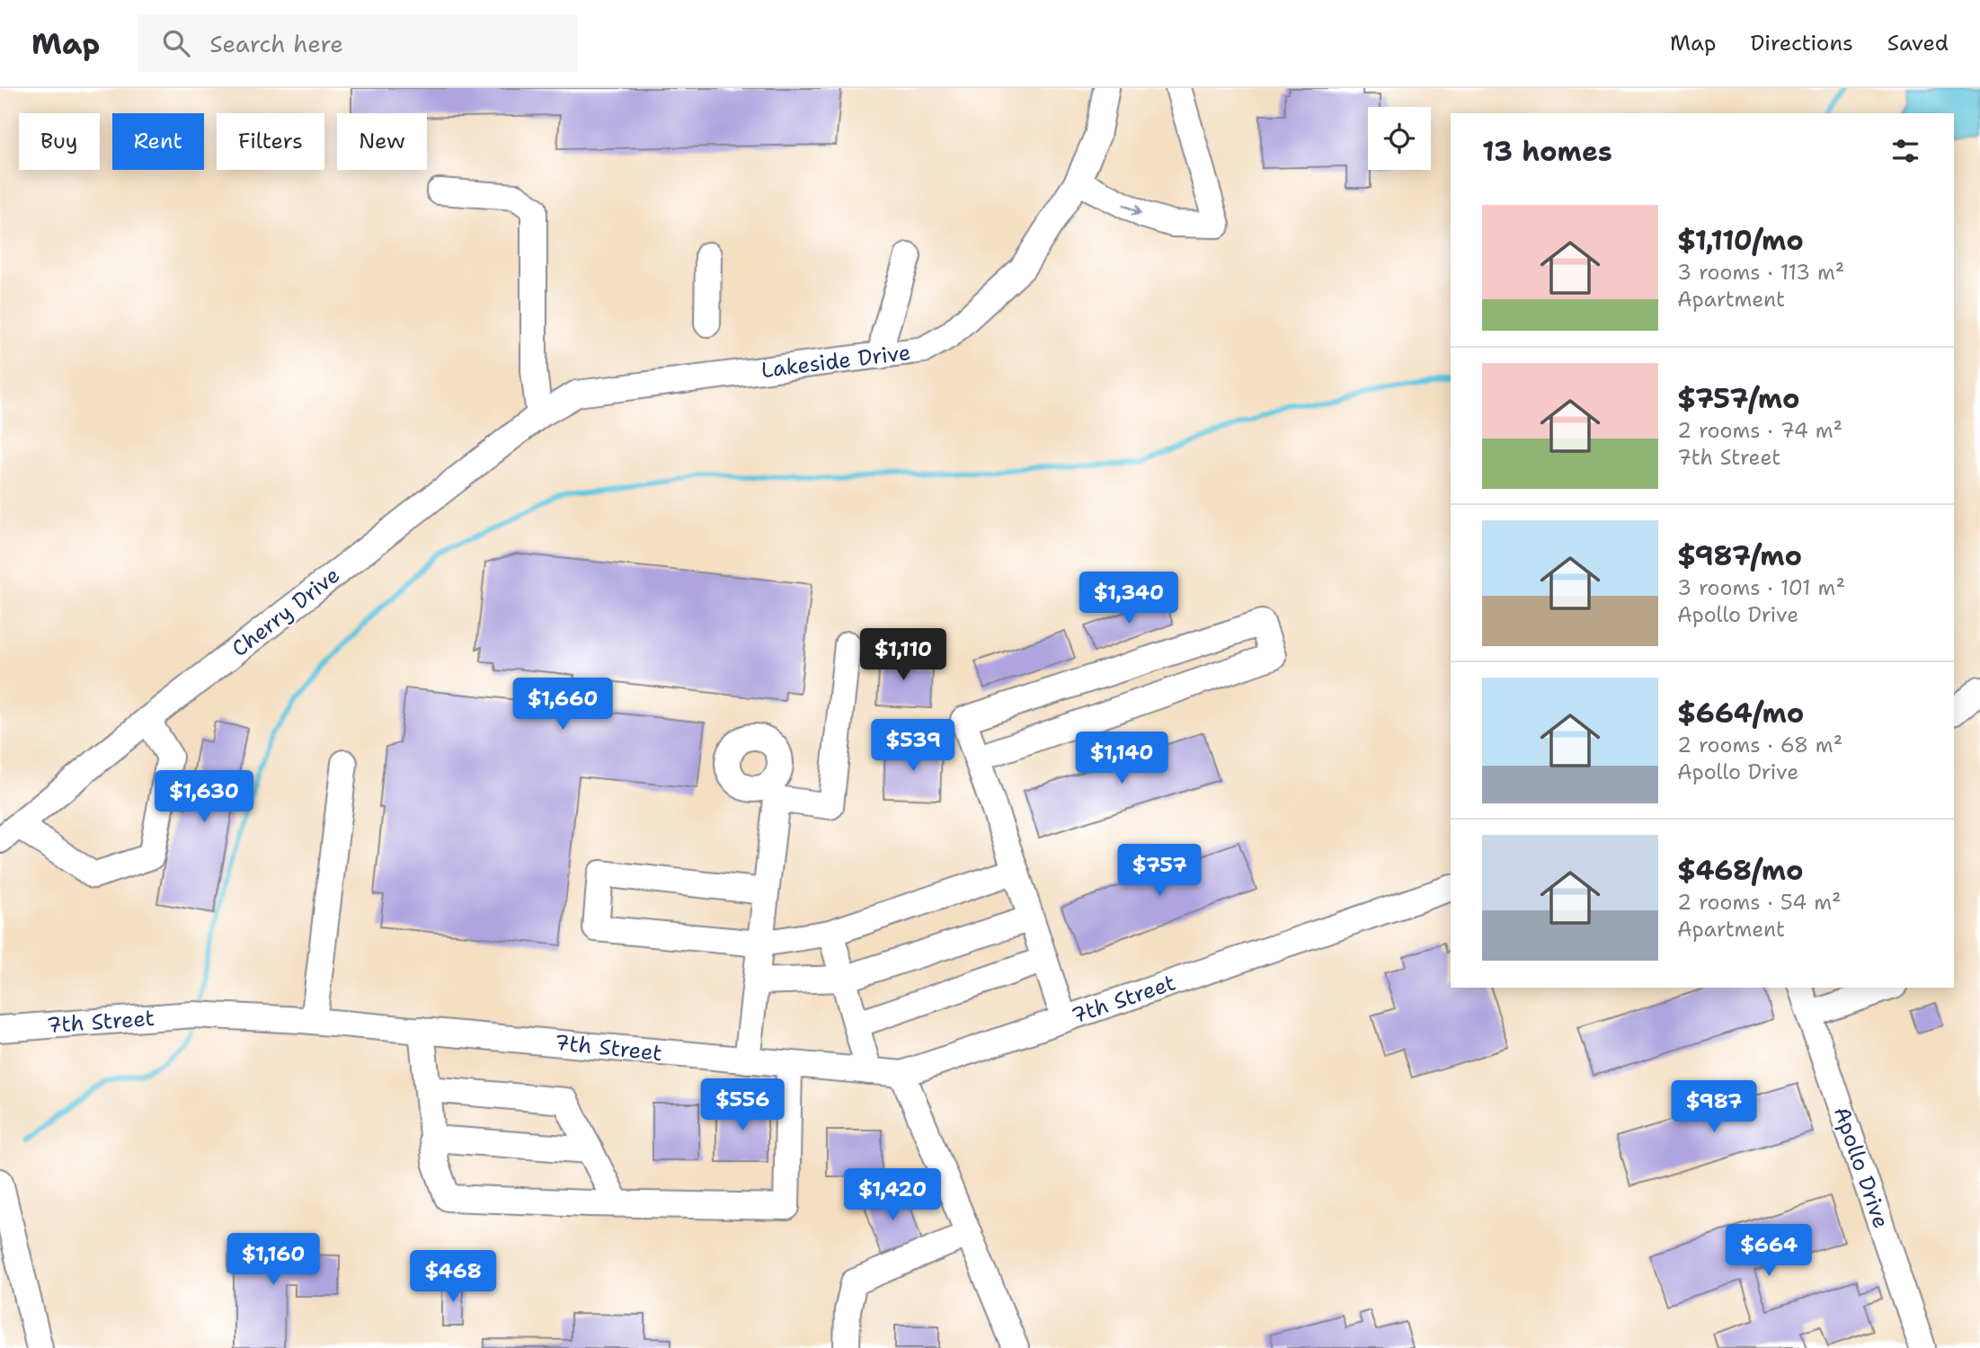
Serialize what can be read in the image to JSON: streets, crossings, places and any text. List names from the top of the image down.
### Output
{
  "streets": {
    "street": [
      "Lakeside Drive",
      "Cherry Drive",
      "7th Street",
      "Apollo Drive"
    ]
  },
  "crossings": [
    ["Lakeside Drive", "Cherry Drive"]
  ],
  "page": {
    "header": "Map",
    "search": "Search here",
    "nav": ["Map", "Directions", "Saved"],
    "chip": [
      "Buy",
      "Rent",
      "Filters",
      "New"
    ],
    "heading": "13 homes",
    "list": [
      {
        "name": "$1,110/mo",
        "note": "3 rooms · 113 m² · Apartment"
      },
      {
        "name": "$757/mo",
        "note": "2 rooms · 74 m² · 7th Street"
      },
      {
        "name": "$987/mo",
        "note": "3 rooms · 101 m² · Apollo Drive"
      },
      {
        "name": "$664/mo",
        "note": "2 rooms · 68 m² · Apollo Drive"
      },
      {
        "name": "$468/mo",
        "note": "2 rooms · 54 m² · Apartment"
      }
    ],
    "price": [
      "$1,340",
      "$1,110",
      "$1,660",
      "$539",
      "$1,140",
      "$1,630",
      "$757",
      "$556",
      "$987",
      "$1,420",
      "$664",
      "$1,160",
      "$468"
    ]
  }
}
